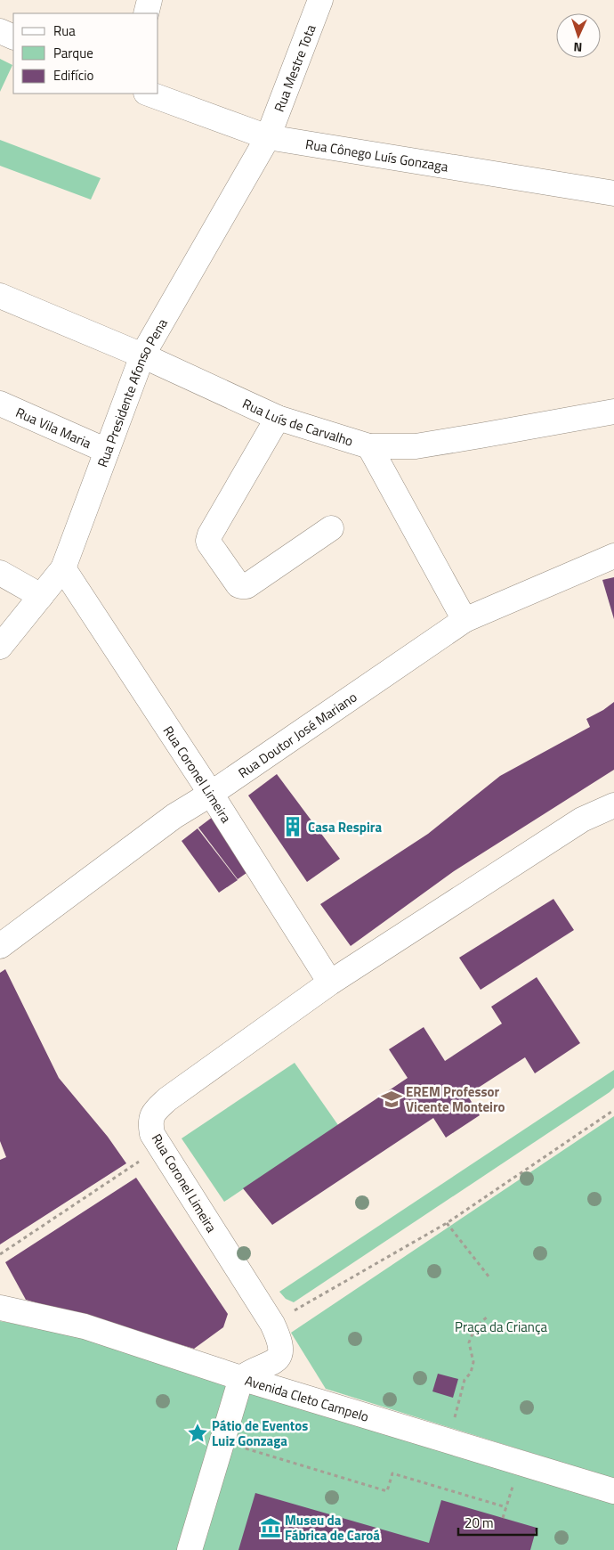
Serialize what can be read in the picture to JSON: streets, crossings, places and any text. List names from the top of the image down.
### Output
{
  "streets": {
    "street": [
      "Rua Mestre Tota",
      "Rua Cônego Luís Gonzaga",
      "Rua Presidente Afonso Pena",
      "Rua Luís de Carvalho",
      "Rua Vila Maria",
      "Rua Doutor José Mariano",
      "Rua Coronel Limeira",
      "Avenida Cleto Campelo"
    ]
  },
  "crossings": [
    ["Rua Mestre Tota", "Rua Cônego Luís Gonzaga"],
    ["Rua Mestre Tota", "Rua Presidente Afonso Pena"],
    ["Rua Cônego Luís Gonzaga", "Rua Presidente Afonso Pena"],
    ["Rua Presidente Afonso Pena", "Rua Luís de Carvalho"],
    ["Rua Presidente Afonso Pena", "Rua Vila Maria"],
    ["Rua Presidente Afonso Pena", "Rua Coronel Limeira"],
    ["Rua Doutor José Mariano", "Rua Coronel Limeira"],
    ["Rua Coronel Limeira", "Avenida Cleto Campelo"]
  ],
  "parks": ["Praça da Criança"],
  "places": {
    "building": ["Casa Respira"],
    "school or university": ["EREM Professor Vicente Monteiro"],
    "place": ["Pátio de Eventos Luiz Gonzaga"],
    "museum": ["Museu da Fábrica de Caroá"]
  },
  "legend": ["Rua", "Parque", "Edifício"],
  "scale_bar": "20 m",
  "north": "bottom"
}
